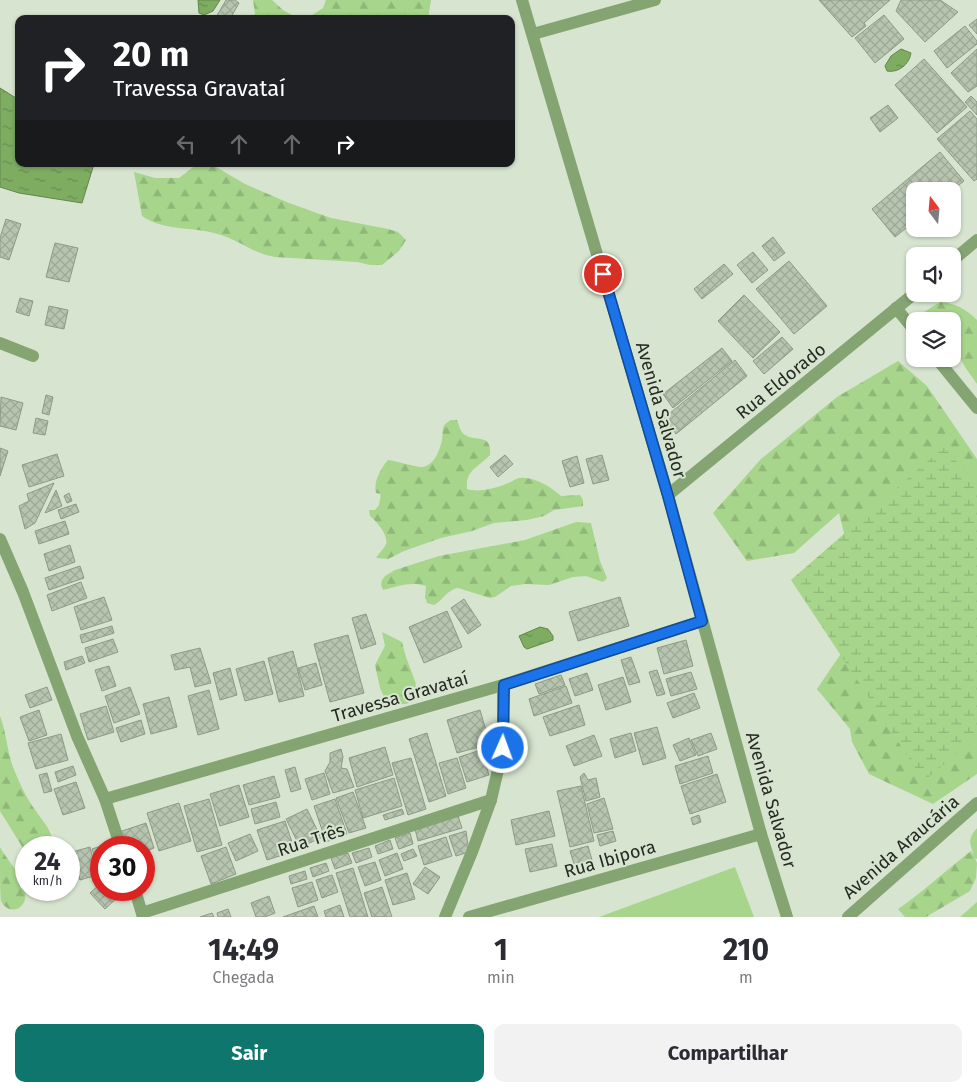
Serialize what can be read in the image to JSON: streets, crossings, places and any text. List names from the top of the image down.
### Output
{
  "streets": {
    "street": [
      "Rua Eldorado",
      "Avenida Salvador",
      "Travessa Gravataí",
      "Rua Três",
      "Avenida Araucária",
      "Rua Ibipora"
    ]
  },
  "crossings": [
    ["Rua Eldorado", "Avenida Salvador"],
    ["Avenida Salvador", "Travessa Gravataí"],
    ["Avenida Salvador", "Rua Ibipora"]
  ],
  "north": "top",
  "page": {
    "turn": ["20 m", "Travessa Gravataí"],
    "speed": "24 km/h",
    "limit": "30",
    "eta": [
      "14:49",
      "Chegada",
      "1",
      "min",
      "210",
      "m"
    ],
    "buttons": ["Sair", "Compartilhar"]
  }
}
